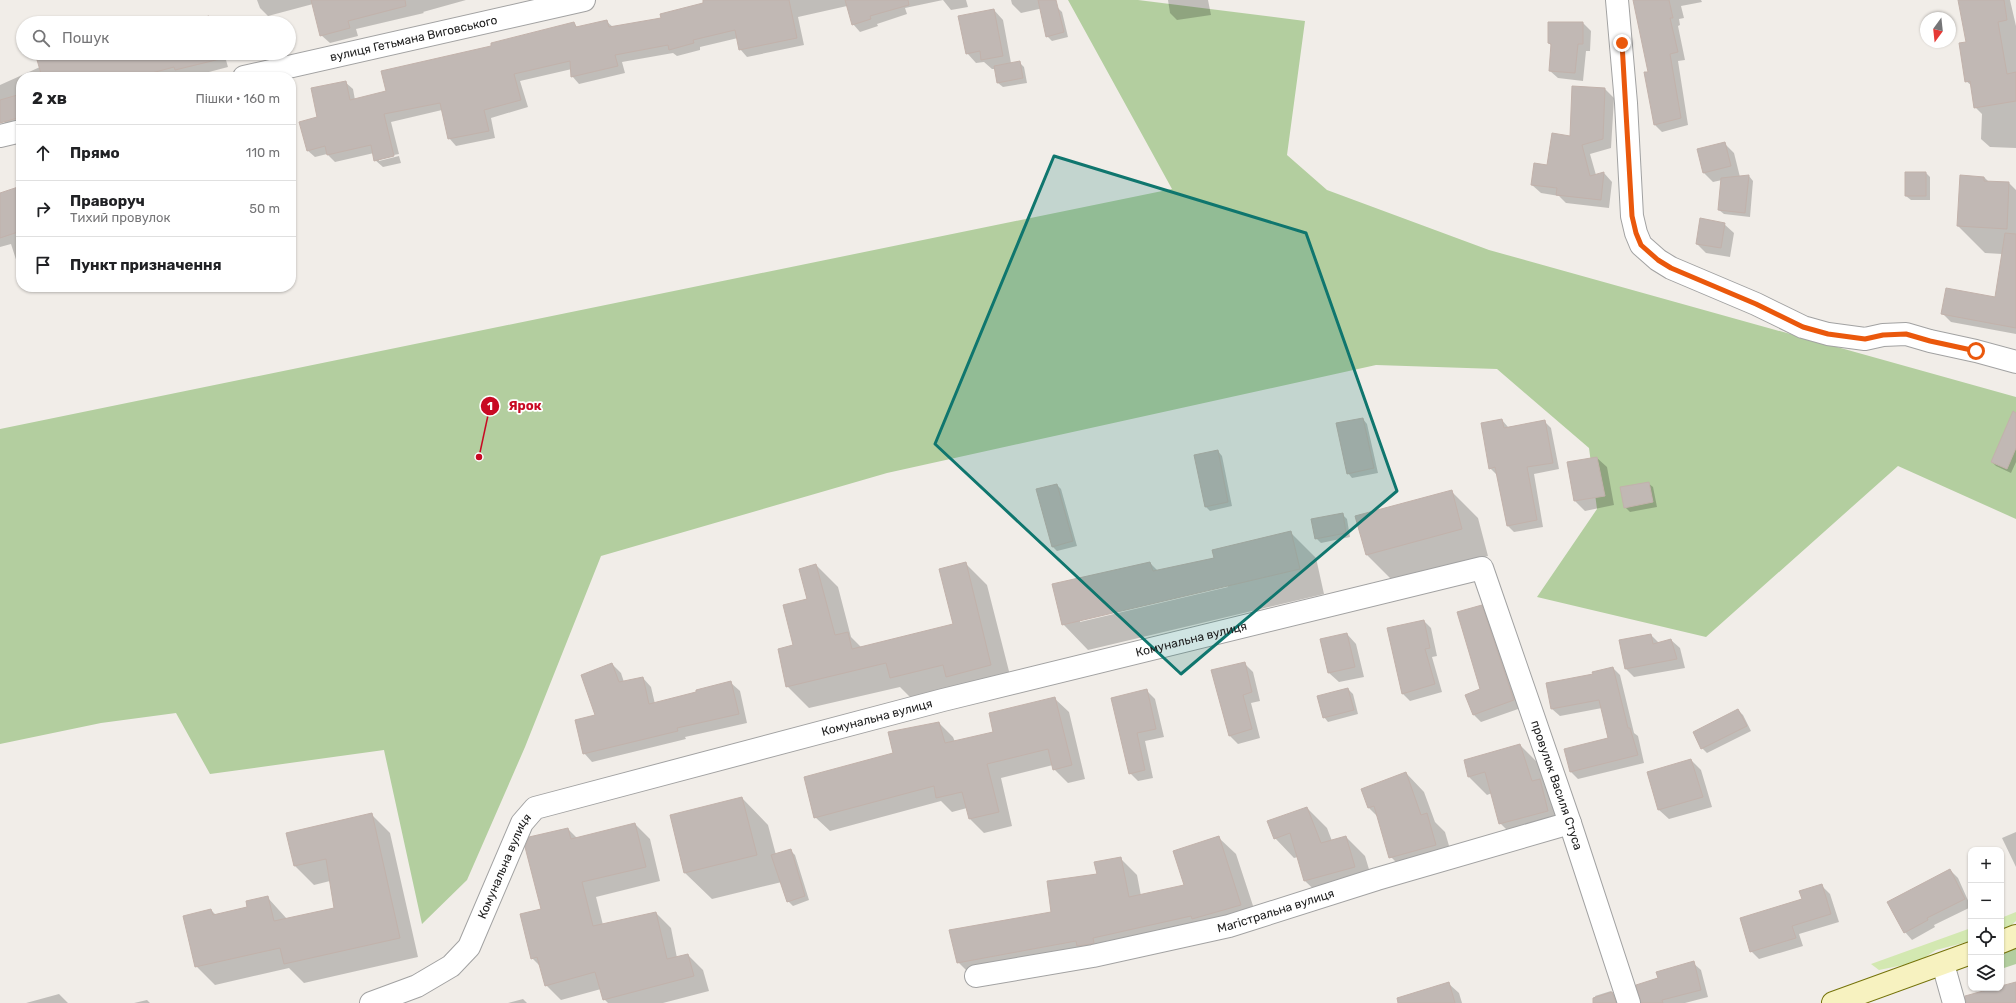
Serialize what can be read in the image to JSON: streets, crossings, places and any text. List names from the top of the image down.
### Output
{
  "streets": {
    "street": [
      "вулиця Гетьмана Виговського",
      "Комунальна вулиця",
      "провулок Василя Стуса",
      "Магістральна вулиця"
    ]
  },
  "crossings": [
    ["Комунальна вулиця", "провулок Василя Стуса"],
    ["провулок Василя Стуса", "Магістральна вулиця"]
  ],
  "places": ["Ярок"],
  "north": "bottom",
  "page": {
    "search": "Пошук",
    "heading": ["2 хв", "Пішки · 160 m"],
    "list": [
      ["Прямо", "110 m"],
      ["Праворуч", "Тихий провулок", "50 m"],
      "Пункт призначення"
    ],
    "map_buttons": ["+", "−"]
  }
}
